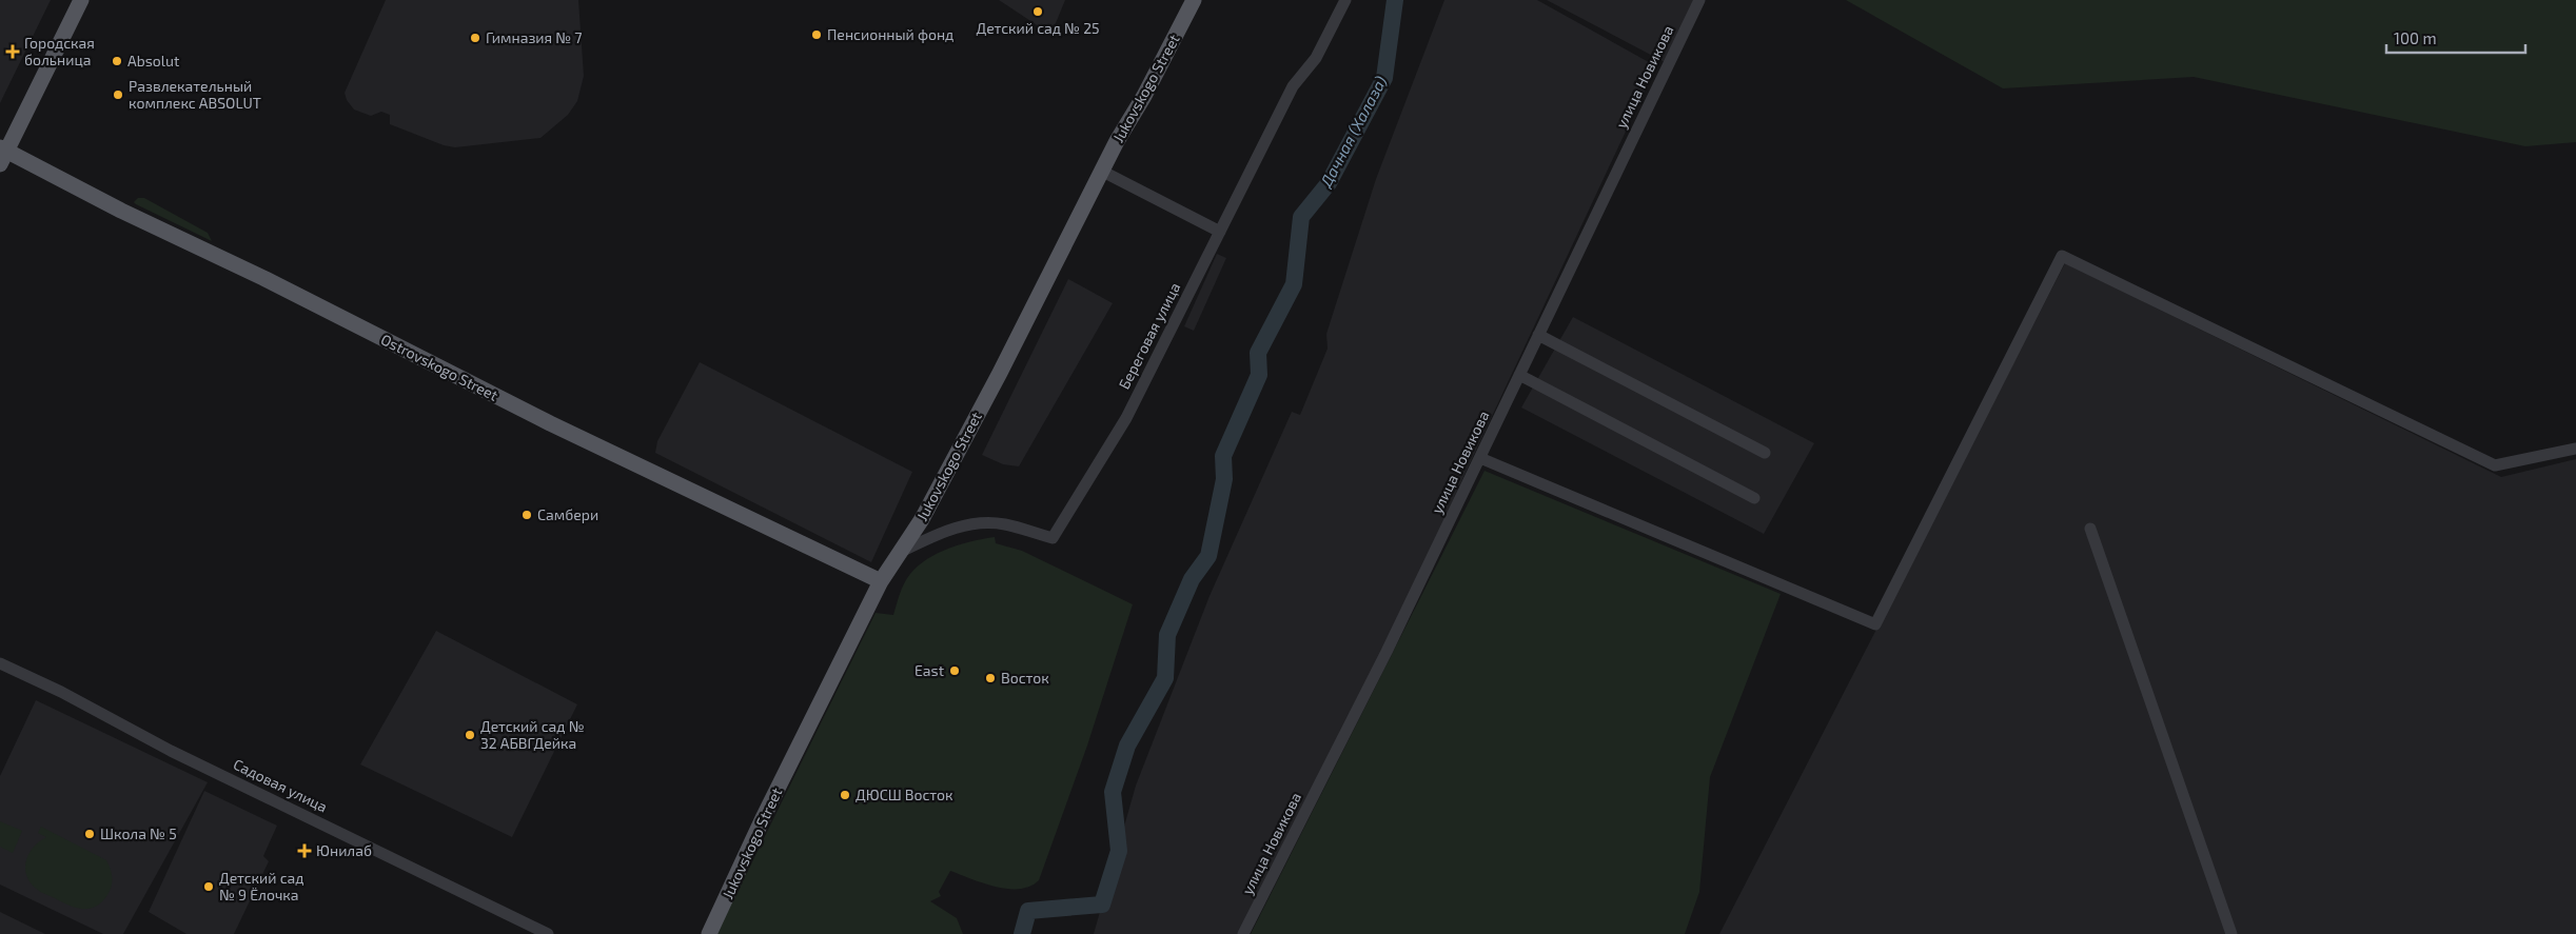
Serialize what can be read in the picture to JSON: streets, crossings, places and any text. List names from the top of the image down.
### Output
{
  "streets": {
    "main road": ["Jukovskogo Street", "Ostrovskogo Street"],
    "street": ["улица Новикова", "Береговая улица", "Садовая улица"]
  },
  "crossings": [
    ["Jukovskogo Street", "Береговая улица"],
    ["Jukovskogo Street", "Ostrovskogo Street"]
  ],
  "water": ["Дачная (Халаза)"],
  "places": {
    "other": [
      "Детский сад № 25",
      "Пенсионный фонд",
      "Гимназия № 7",
      "Absolut",
      "Развлекательный комплекс ABSOLUT",
      "Самбери",
      "East",
      "Восток",
      "Детский сад № 32 АБВГДейка",
      "ДЮСШ Восток",
      "Школа № 5",
      "Детский сад № 9 Ёлочка"
    ],
    "health": ["Городская больница", "Юнилаб"]
  },
  "scale_bar": "100 m"
}
